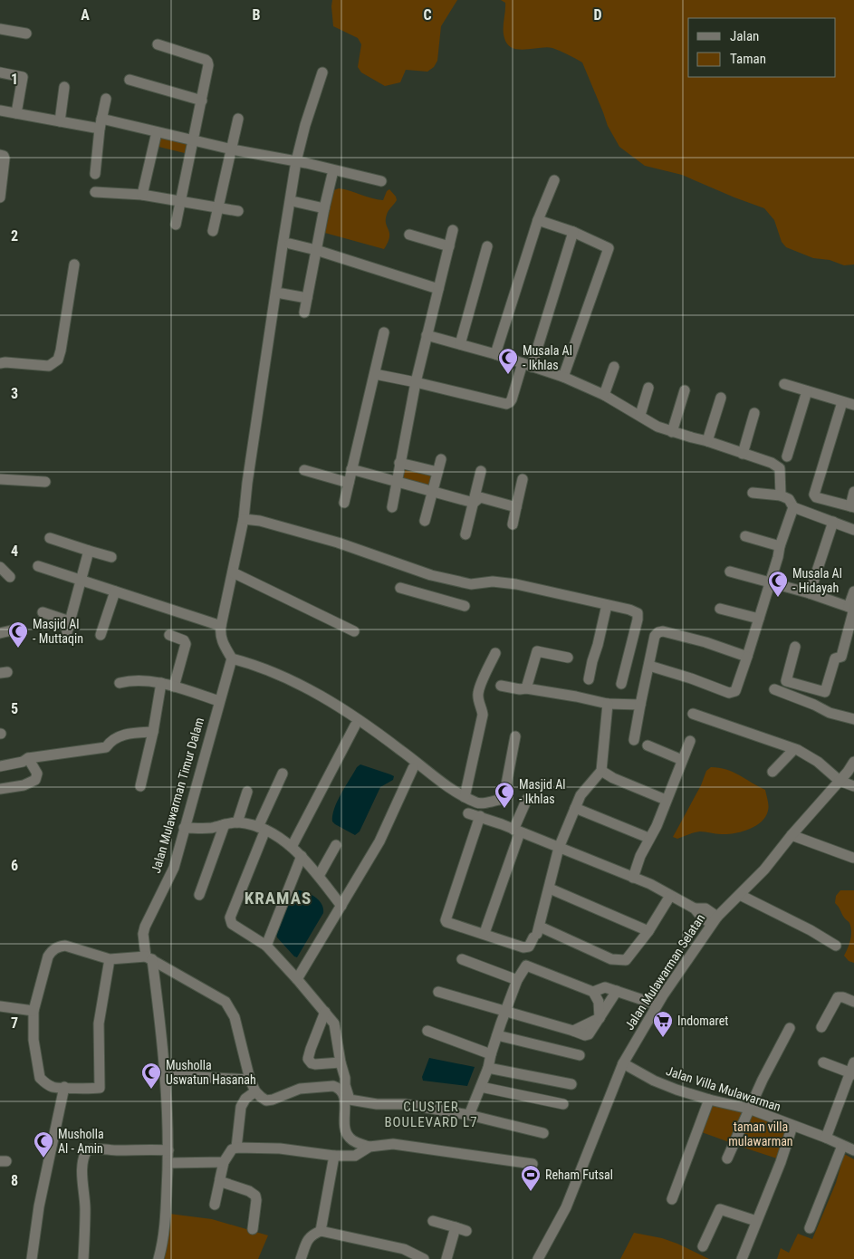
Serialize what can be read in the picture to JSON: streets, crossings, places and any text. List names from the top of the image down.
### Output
{
  "streets": {
    "street": ["Jalan Mulawarman Timur Dalam", "Jalan Mulawarman Selatan", "Jalan Villa Mulawarman"]
  },
  "crossings": [
    ["Jalan Mulawarman Selatan", "Jalan Villa Mulawarman"]
  ],
  "districts": ["KRAMAS", "CLUSTER BOULEVARD L7"],
  "parks": ["taman villa mulawarman"],
  "places": {
    "mosque": [
      "Musala Al - Ikhlas",
      "Musala Al - Hidayah",
      "Masjid Al - Muttaqin",
      "Masjid Al - Ikhlas",
      "Musholla Uswatun Hasanah",
      "Musholla Al - Amin"
    ],
    "supermarket": ["Indomaret"],
    "sports": ["Reham Futsal"]
  },
  "legend": ["Jalan", "Taman"],
  "grid": {
    "columns": [
      "A",
      "B",
      "C",
      "D"
    ],
    "rows": [
      "1",
      "2",
      "3",
      "4",
      "5",
      "6",
      "7",
      "8"
    ]
  }
}
